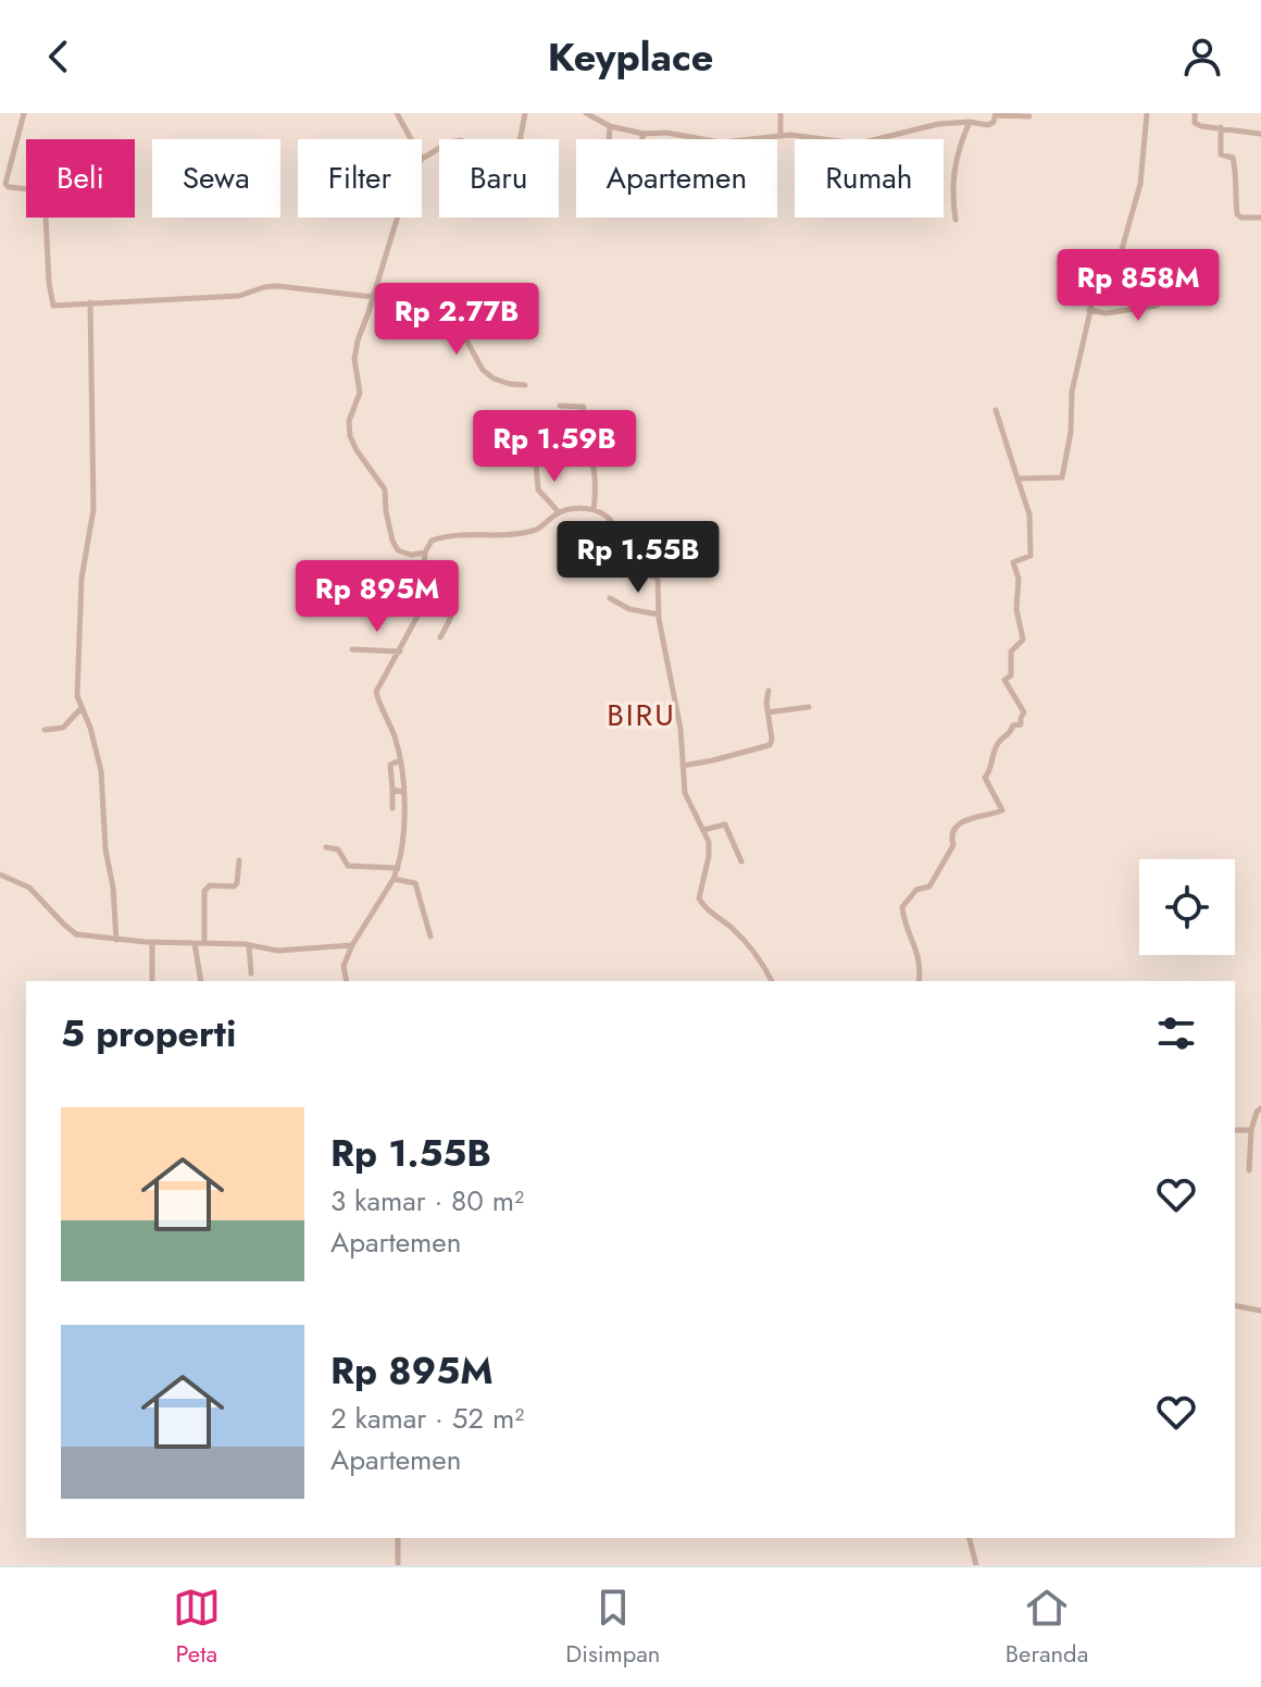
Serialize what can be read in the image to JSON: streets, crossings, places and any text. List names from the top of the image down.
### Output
{
  "districts": ["BIRU"],
  "page": {
    "header": "Keyplace",
    "chip": [
      "Beli",
      "Sewa",
      "Filter",
      "Baru",
      "Apartemen",
      "Rumah"
    ],
    "price": [
      "Rp 858M",
      "Rp 2.77B",
      "Rp 1.59B",
      "Rp 1.55B",
      "Rp 895M"
    ],
    "heading": "5 properti",
    "list": [
      {
        "name": "Rp 1.55B",
        "note": "3 kamar · 80 m² · Apartemen"
      },
      {
        "name": "Rp 895M",
        "note": "2 kamar · 52 m² · Apartemen"
      }
    ],
    "tabs": ["Peta", "Disimpan", "Beranda"]
  }
}
